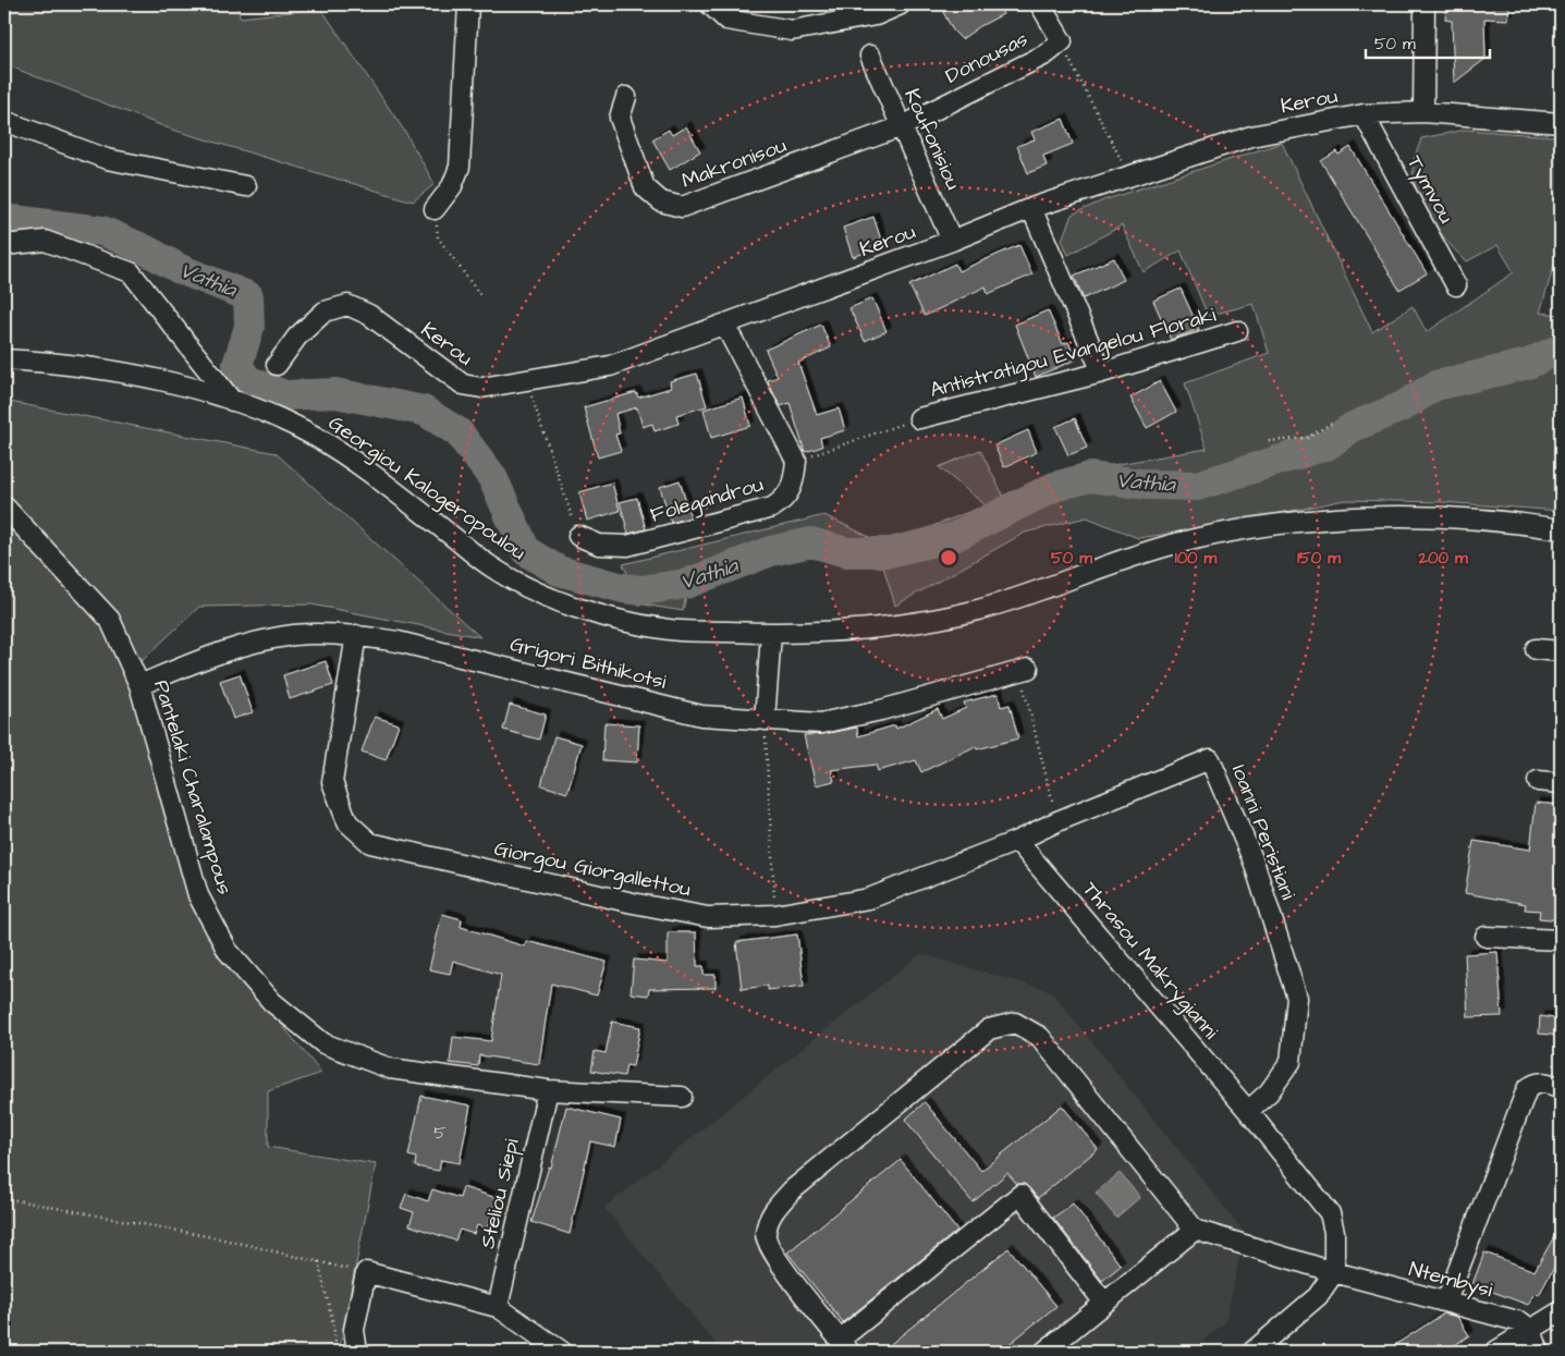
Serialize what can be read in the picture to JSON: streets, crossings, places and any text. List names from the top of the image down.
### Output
{
  "streets": {
    "street": [
      "Donousas",
      "Kerou",
      "Koufonisiou",
      "Makronisou",
      "Tymvou",
      "Antistratigou Evangelou Floraki",
      "Georgiou Kalogeropoulou",
      "Folegandrou",
      "Grigori Bithikotsi",
      "Pantelaki Charalampous",
      "Ioanni Peristiani",
      "Giorgou Giorgallettou",
      "Thrasou Makrygianni",
      "Steliou Siepi",
      "Ntembysi"
    ]
  },
  "crossings": [
    ["Donousas", "Koufonisiou"],
    ["Donousas", "Makronisou"],
    ["Kerou", "Koufonisiou"],
    ["Kerou", "Tymvou"],
    ["Koufonisiou", "Makronisou"],
    ["Grigori Bithikotsi", "Pantelaki Charalampous"],
    ["Grigori Bithikotsi", "Giorgou Giorgallettou"],
    ["Pantelaki Charalampous", "Steliou Siepi"],
    ["Ioanni Peristiani", "Giorgou Giorgallettou"],
    ["Ioanni Peristiani", "Thrasou Makrygianni"],
    ["Giorgou Giorgallettou", "Thrasou Makrygianni"],
    ["Thrasou Makrygianni", "Ntembysi"]
  ],
  "water": ["Vathia"],
  "house_numbers": ["5"],
  "scale_bar": "50 m",
  "rings": [
    "50 m",
    "100 m",
    "150 m",
    "200 m"
  ]
}
